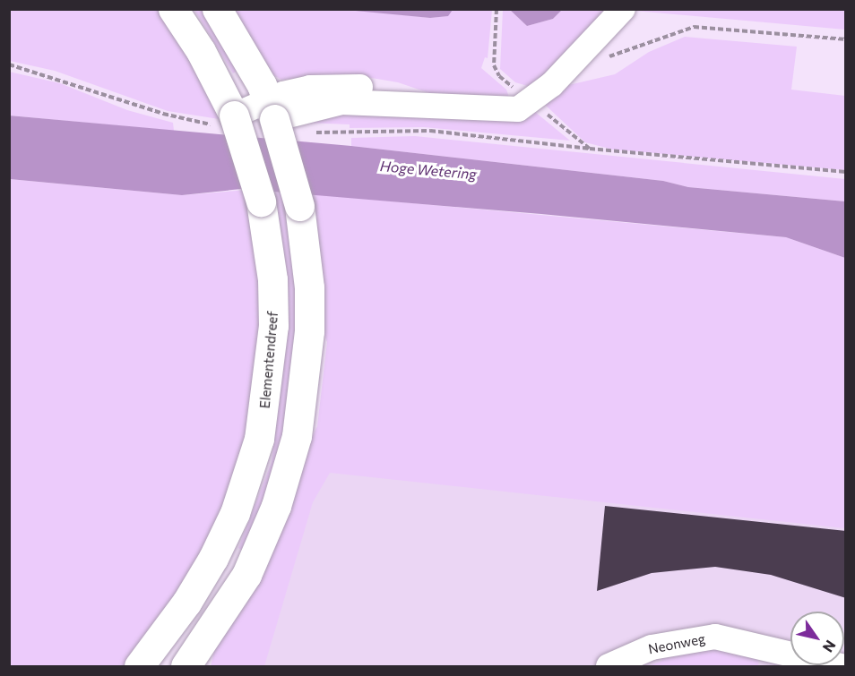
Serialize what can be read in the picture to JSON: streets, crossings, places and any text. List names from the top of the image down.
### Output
{
  "streets": {
    "main road": ["Elementendreef"],
    "street": ["Neonweg"]
  },
  "water": ["Hoge Wetering"],
  "north": "bottom right"
}
